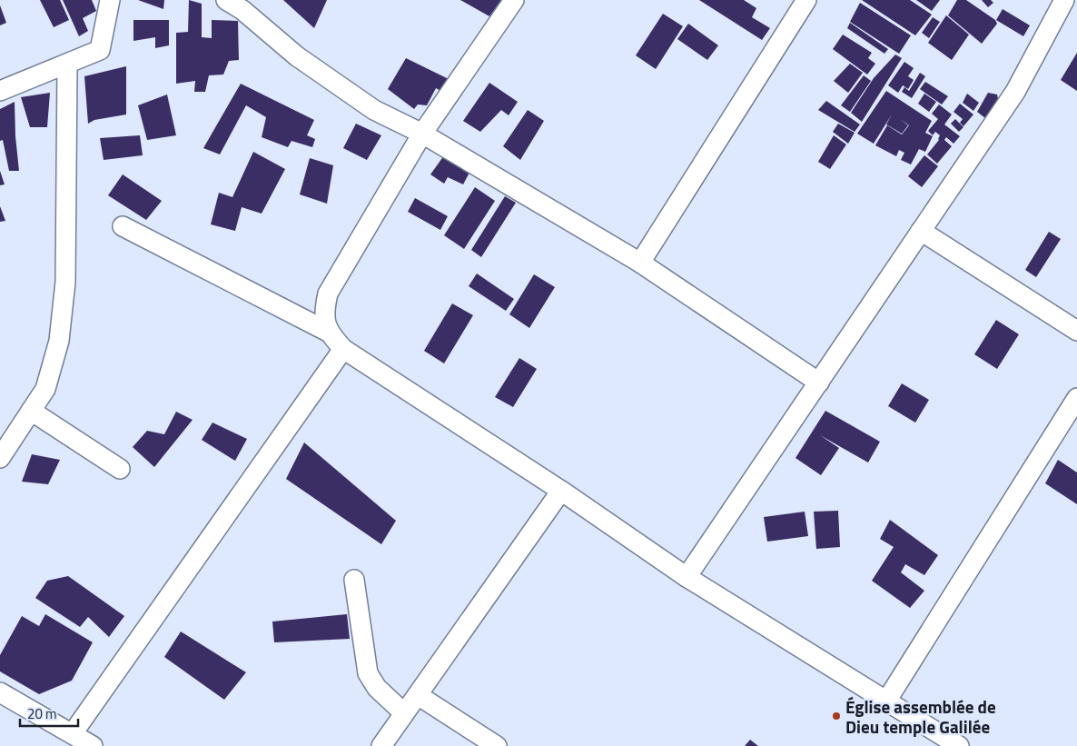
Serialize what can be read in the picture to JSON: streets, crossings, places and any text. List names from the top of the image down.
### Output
{
  "places": ["Église assemblée de Dieu temple Galilée"],
  "scale_bar": "20 m"
}
